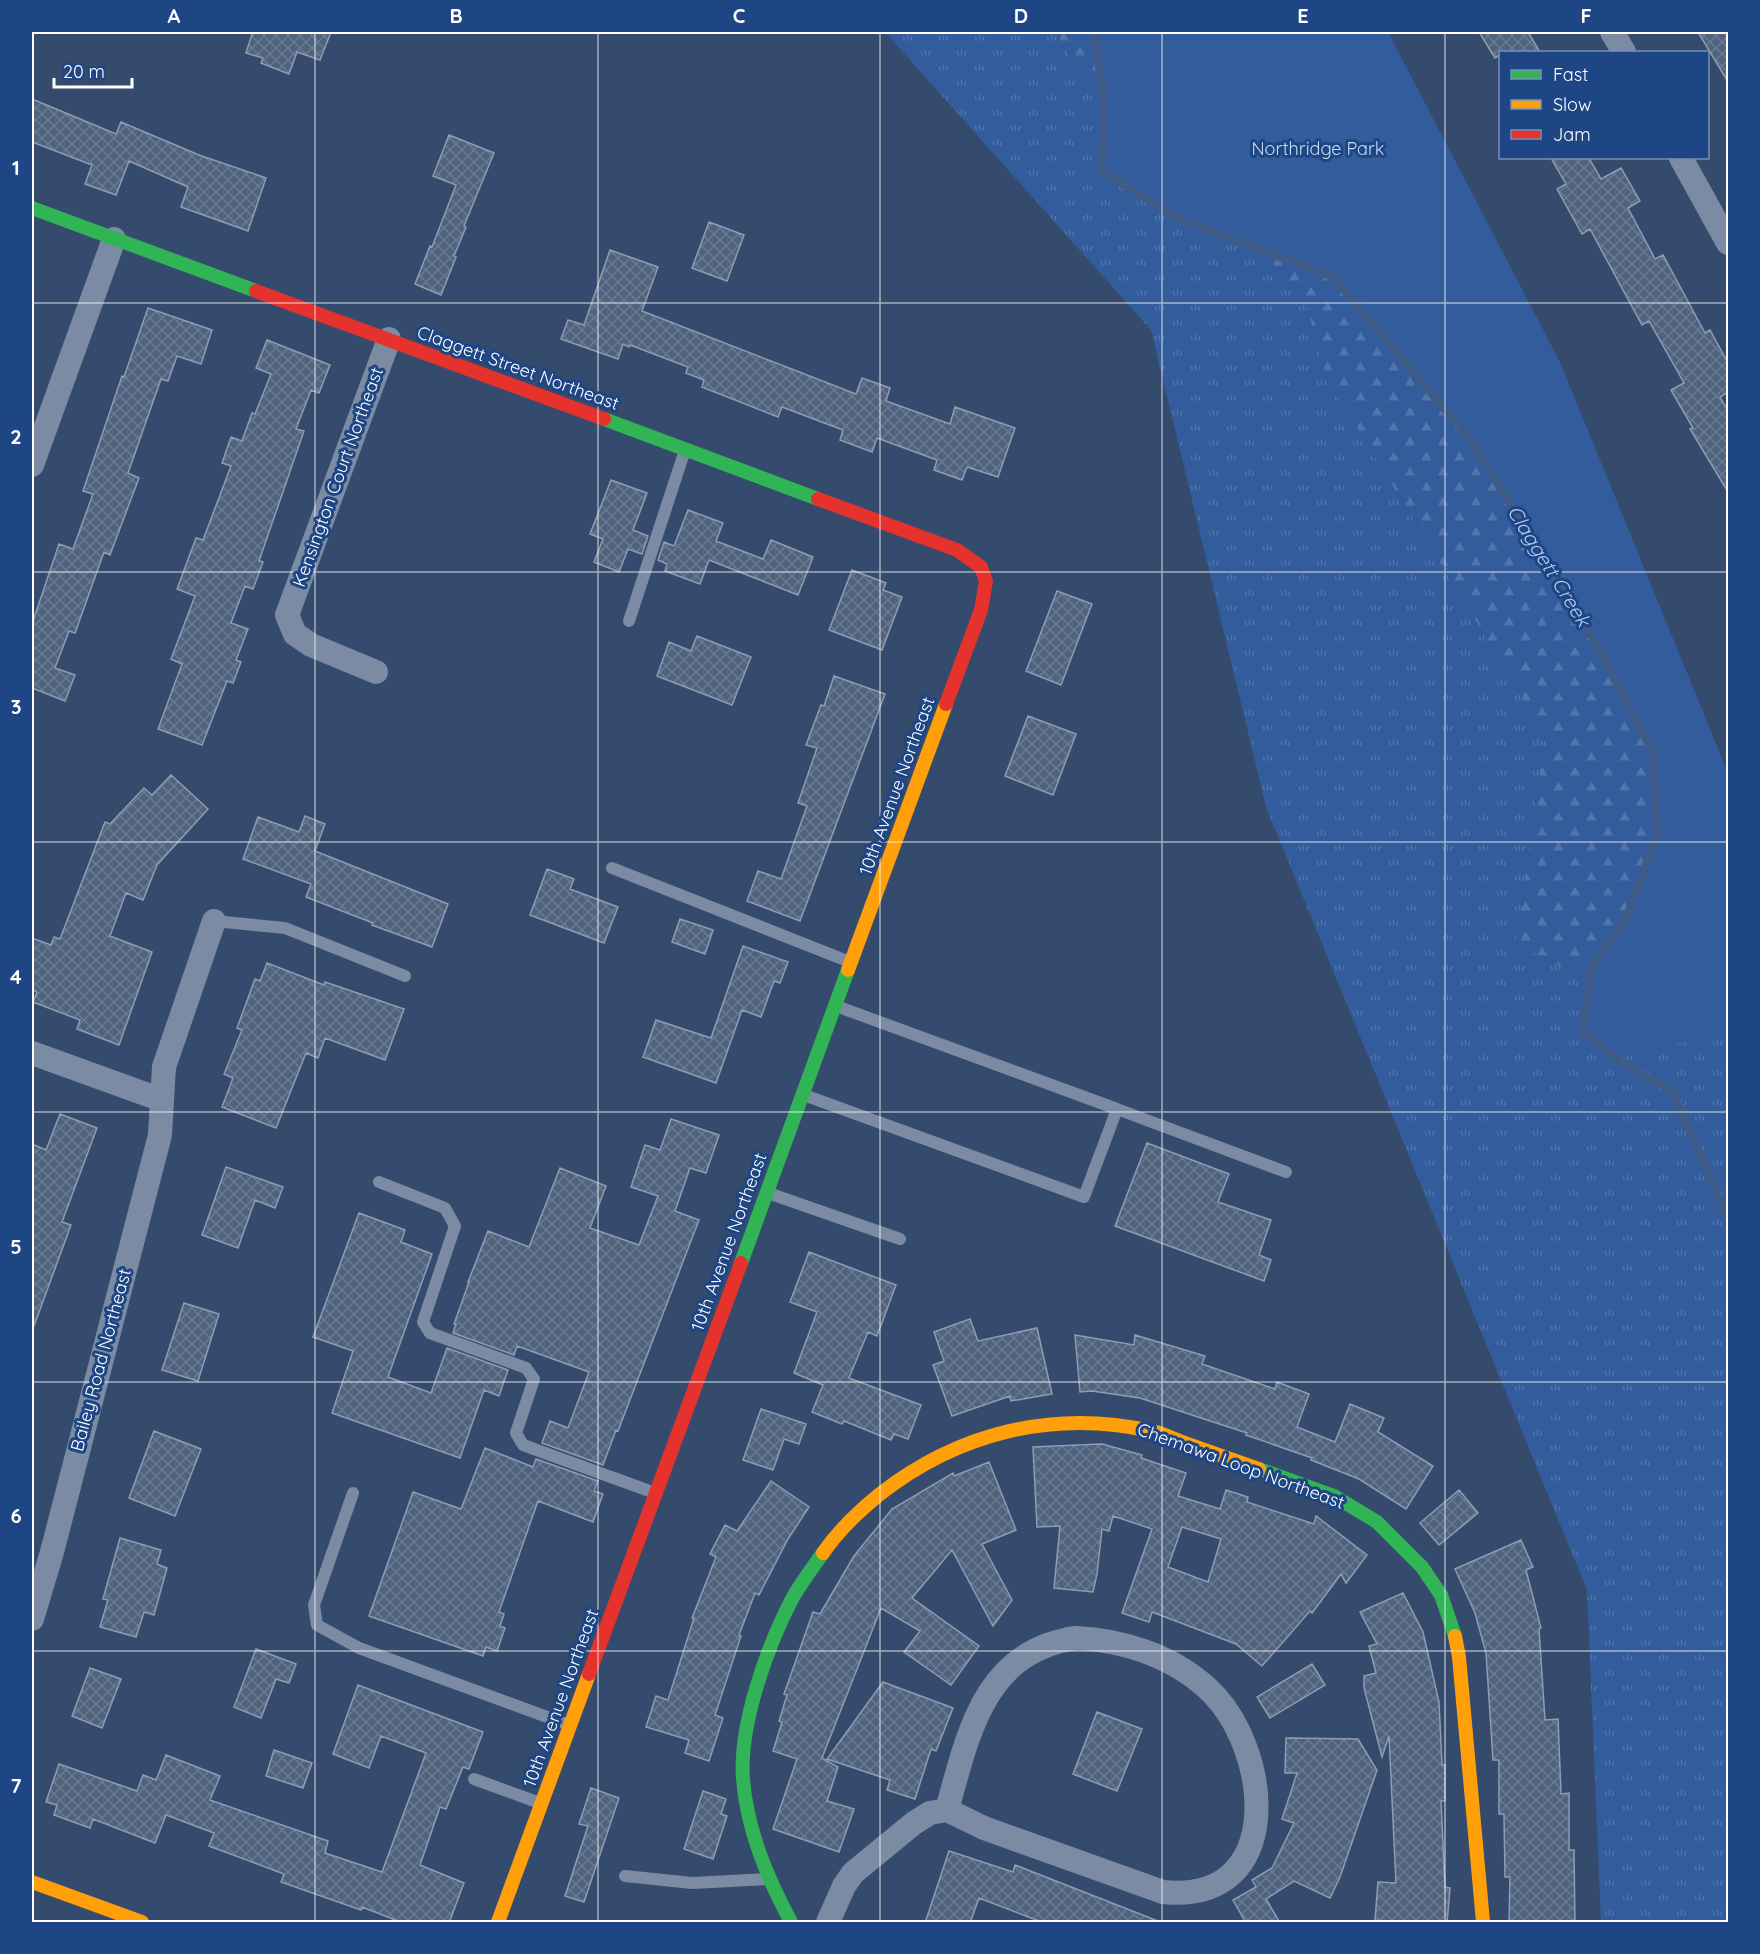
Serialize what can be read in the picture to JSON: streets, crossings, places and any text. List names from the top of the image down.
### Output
{
  "streets": {
    "street": [
      "Claggett Street Northeast",
      "Kensington Court Northeast",
      "10th Avenue Northeast",
      "Bailey Road Northeast",
      "Chemawa Loop Northeast"
    ]
  },
  "crossings": [
    ["Claggett Street Northeast", "Kensington Court Northeast"],
    ["Claggett Street Northeast", "10th Avenue Northeast"]
  ],
  "water": ["Claggett Creek"],
  "parks": ["Northridge Park"],
  "legend": ["Fast", "Slow", "Jam"],
  "scale_bar": "20 m",
  "grid": {
    "columns": [
      "A",
      "B",
      "C",
      "D",
      "E",
      "F"
    ],
    "rows": [
      "1",
      "2",
      "3",
      "4",
      "5",
      "6",
      "7"
    ]
  }
}
